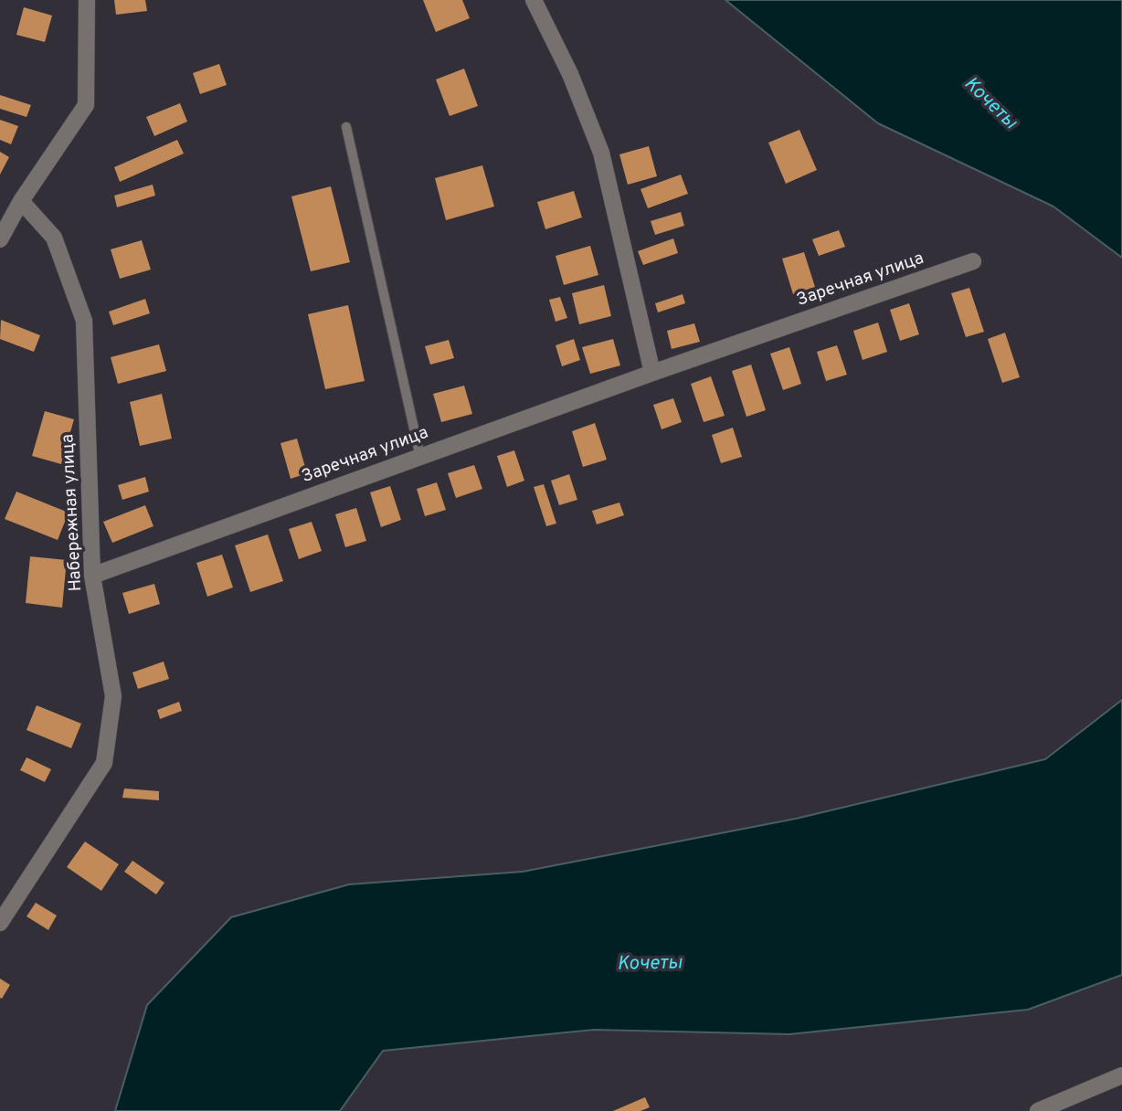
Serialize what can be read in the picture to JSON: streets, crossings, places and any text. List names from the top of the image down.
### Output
{
  "streets": {
    "street": ["Заречная улица", "Набережная улица"]
  },
  "crossings": [
    ["Заречная улица", "Набережная улица"]
  ],
  "water": ["Кочеты"]
}
